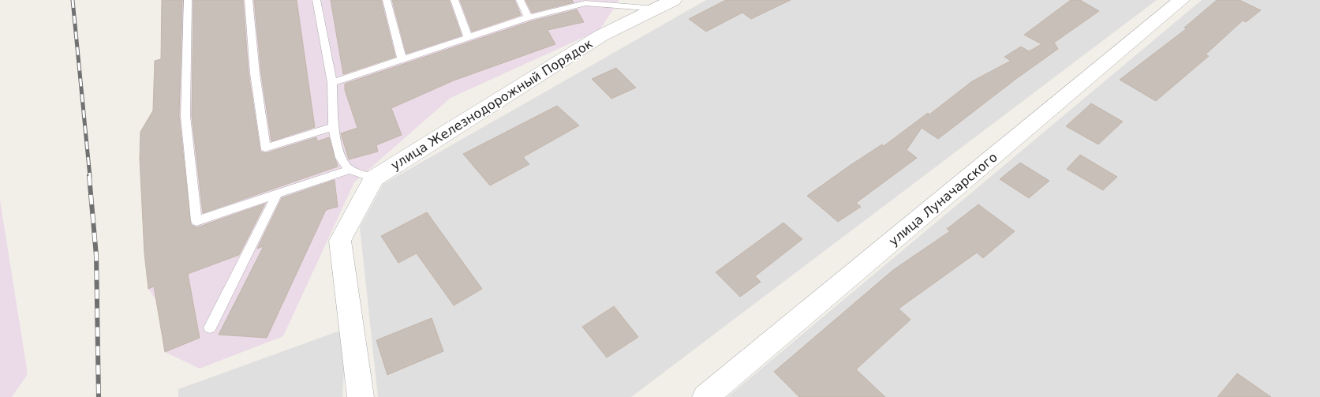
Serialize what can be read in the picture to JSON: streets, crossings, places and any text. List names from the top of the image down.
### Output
{
  "streets": {
    "street": ["улица Железнодорожный Порядок", "улица Луначарского"]
  }
}
